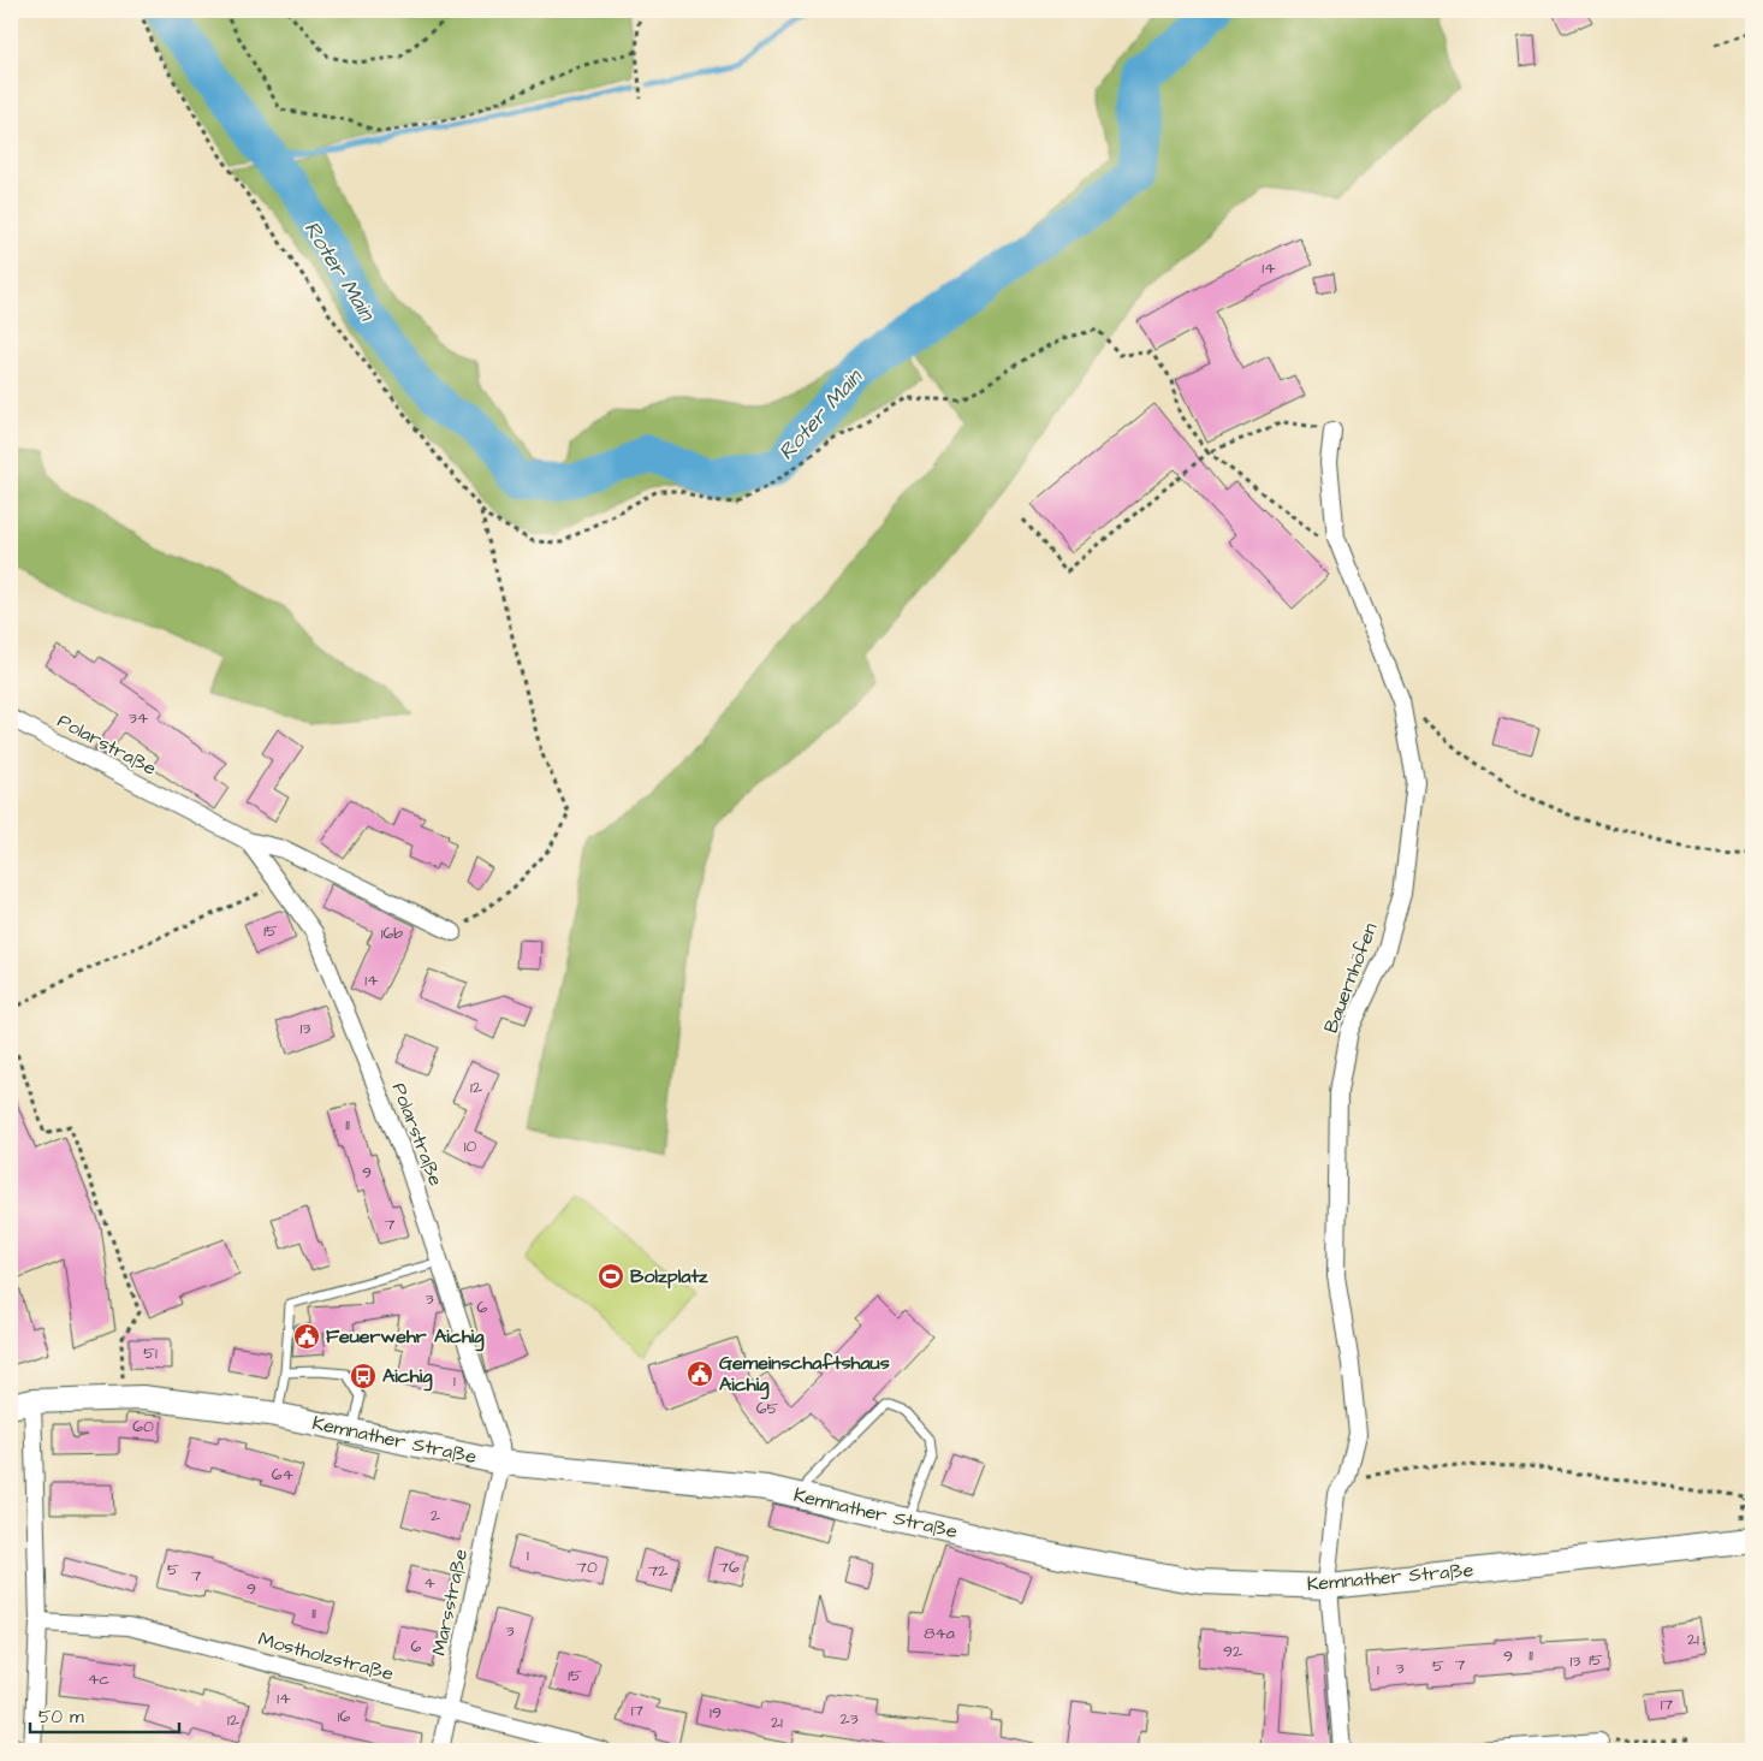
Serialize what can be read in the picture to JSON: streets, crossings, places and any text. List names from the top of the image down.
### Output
{
  "streets": {
    "main road": ["Kemnather Straße"],
    "street": [
      "Polarstraße",
      "Bauernhöfen",
      "Marsstraße",
      "Mostholzstraße"
    ]
  },
  "crossings": [
    ["Polarstraße", "Kemnather Straße"],
    ["Polarstraße", "Marsstraße"],
    ["Bauernhöfen", "Kemnather Straße"],
    ["Kemnather Straße", "Marsstraße"],
    ["Marsstraße", "Mostholzstraße"]
  ],
  "water": ["Roter Main"],
  "places": {
    "sports": ["Bolzplatz"],
    "public building": ["Feuerwehr Aichig", "Gemeinschaftshaus Aichig"],
    "bus stop": ["Aichig"]
  },
  "house_numbers": [
    "14",
    "34",
    "15",
    "16b",
    "14",
    "13",
    "12",
    "11",
    "10",
    "9",
    "7",
    "3",
    "6",
    "51",
    "1",
    "65",
    "60",
    "64",
    "2",
    "1",
    "70",
    "76",
    "5",
    "72",
    "7",
    "4",
    "9",
    "11",
    "3",
    "84a",
    "21",
    "6",
    "92",
    "11",
    "9",
    "15",
    "13",
    "7",
    "5",
    "3",
    "1",
    "15",
    "4c",
    "14",
    "17",
    "17",
    "19",
    "16",
    "23",
    "12",
    "21"
  ],
  "scale_bar": "50 m"
}
